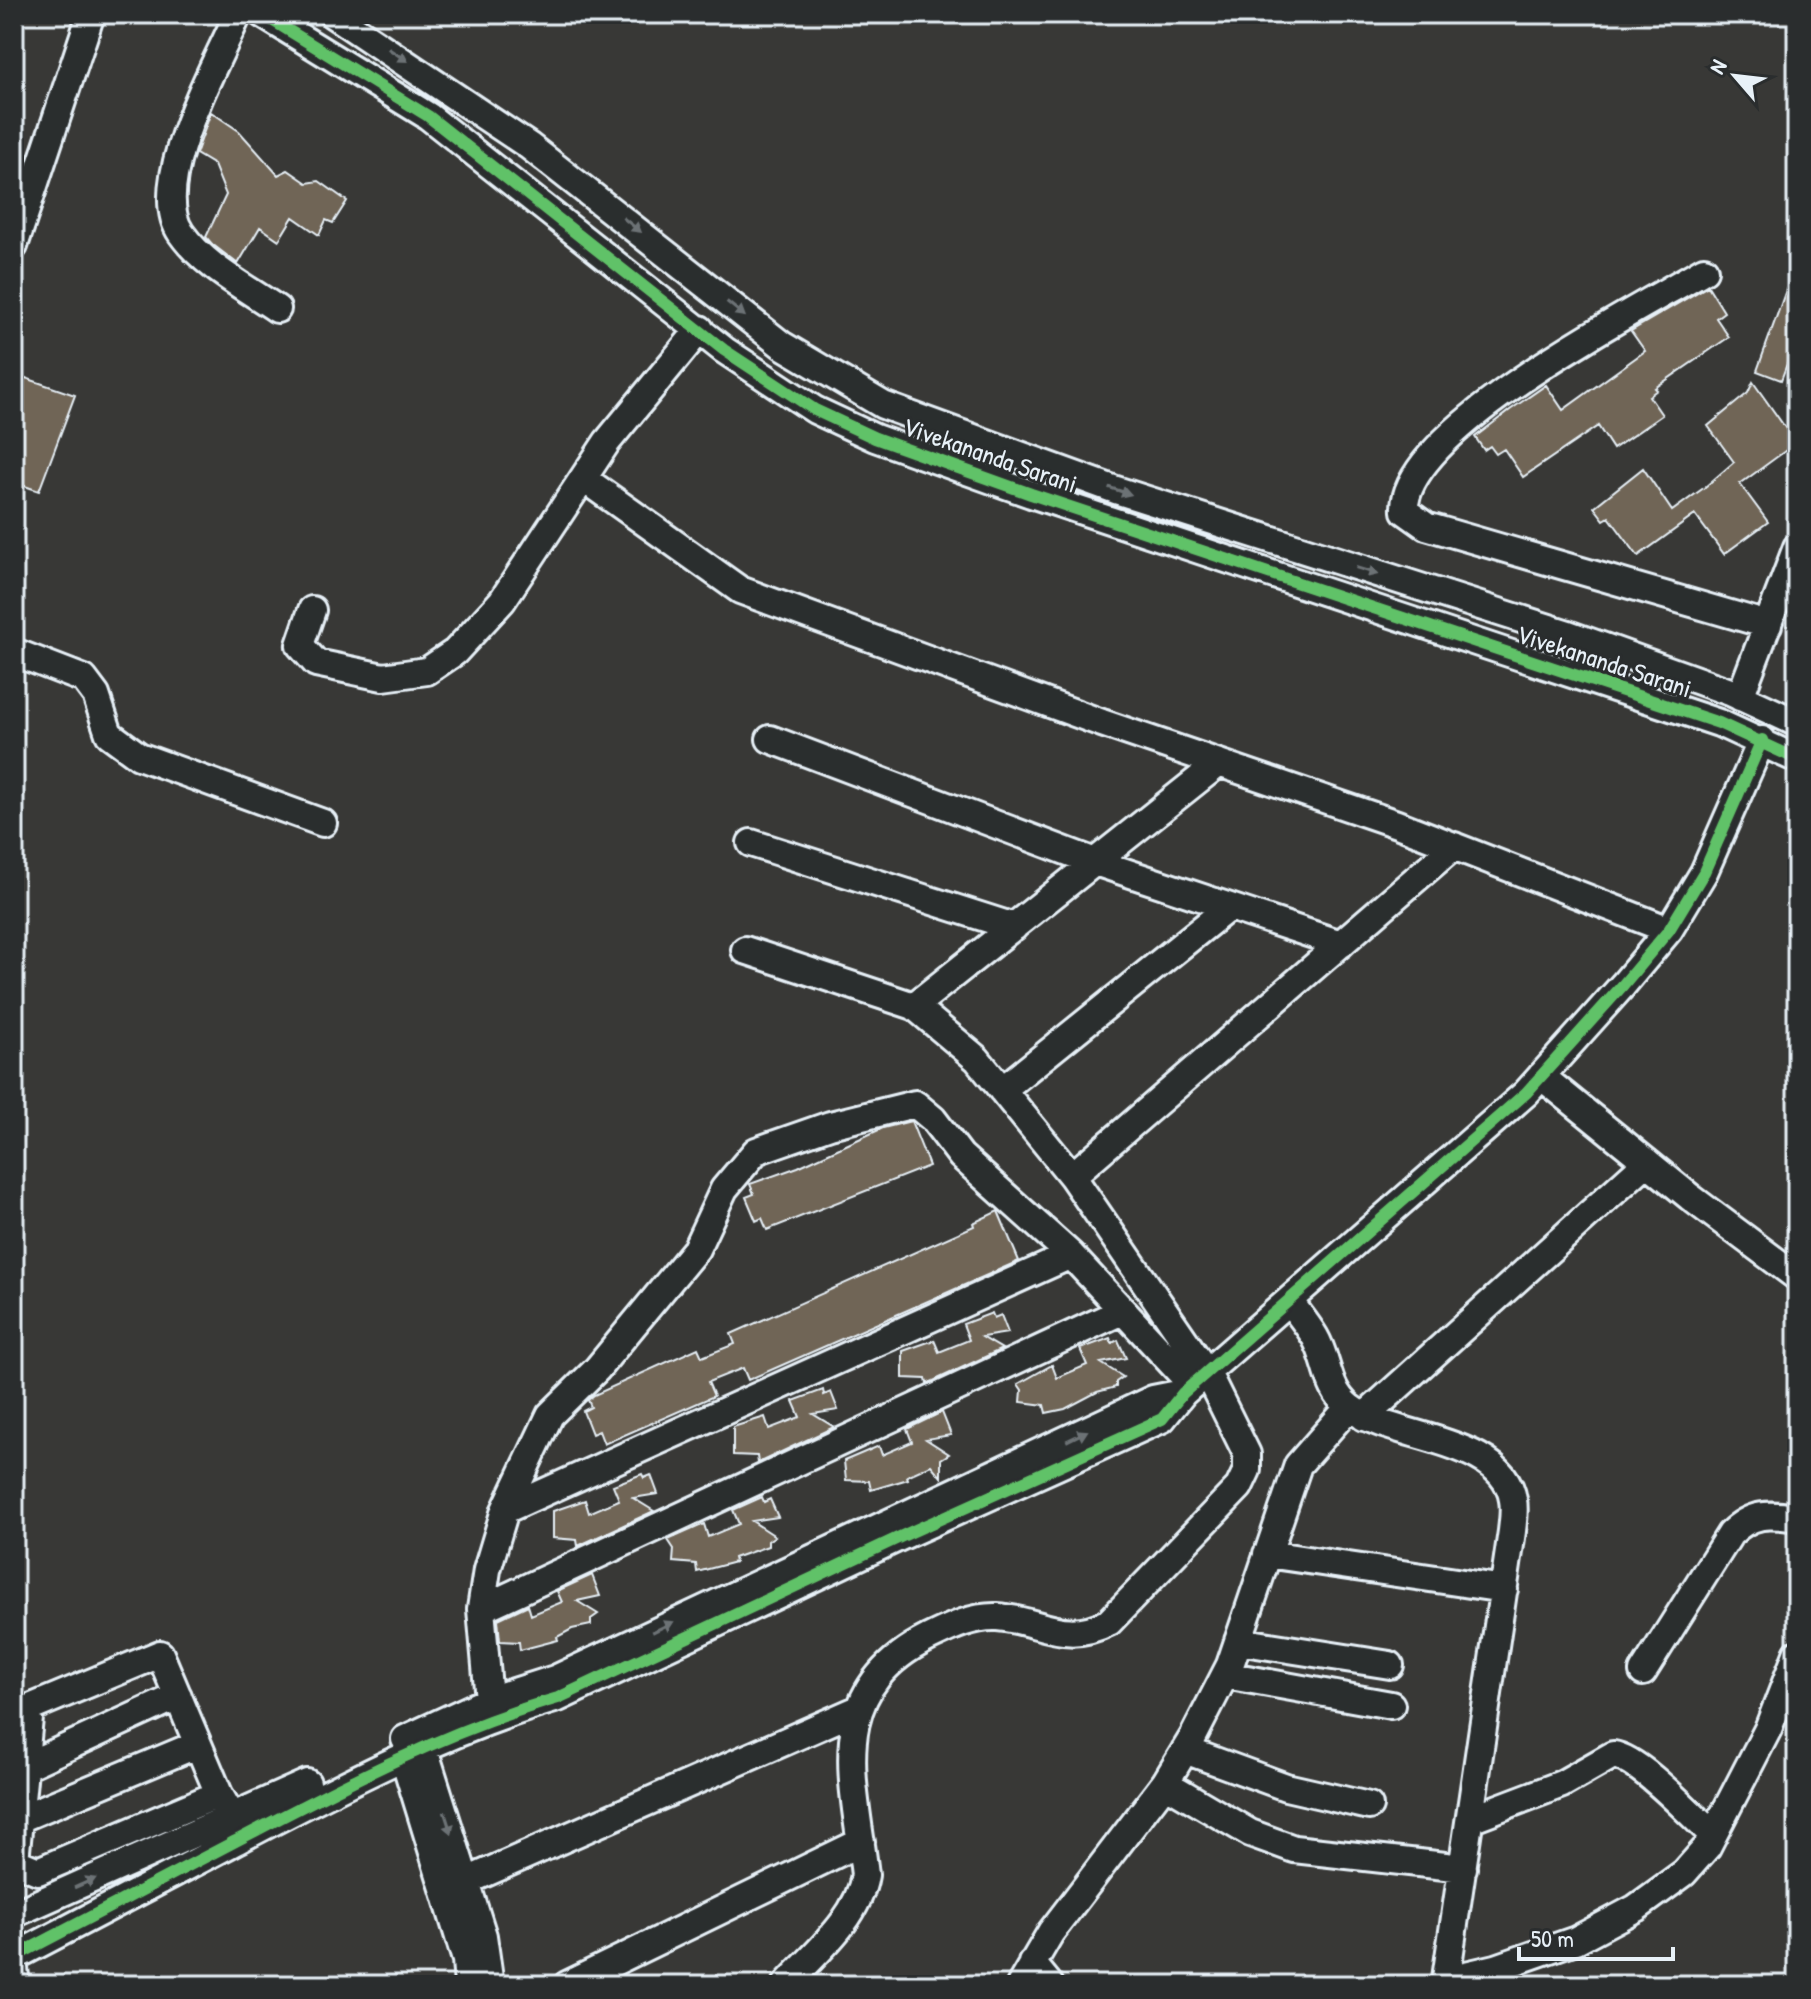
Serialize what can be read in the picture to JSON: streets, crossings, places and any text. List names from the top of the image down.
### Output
{
  "streets": {
    "street": ["Vivekananda Sarani"]
  },
  "scale_bar": "50 m",
  "north": "top left"
}
